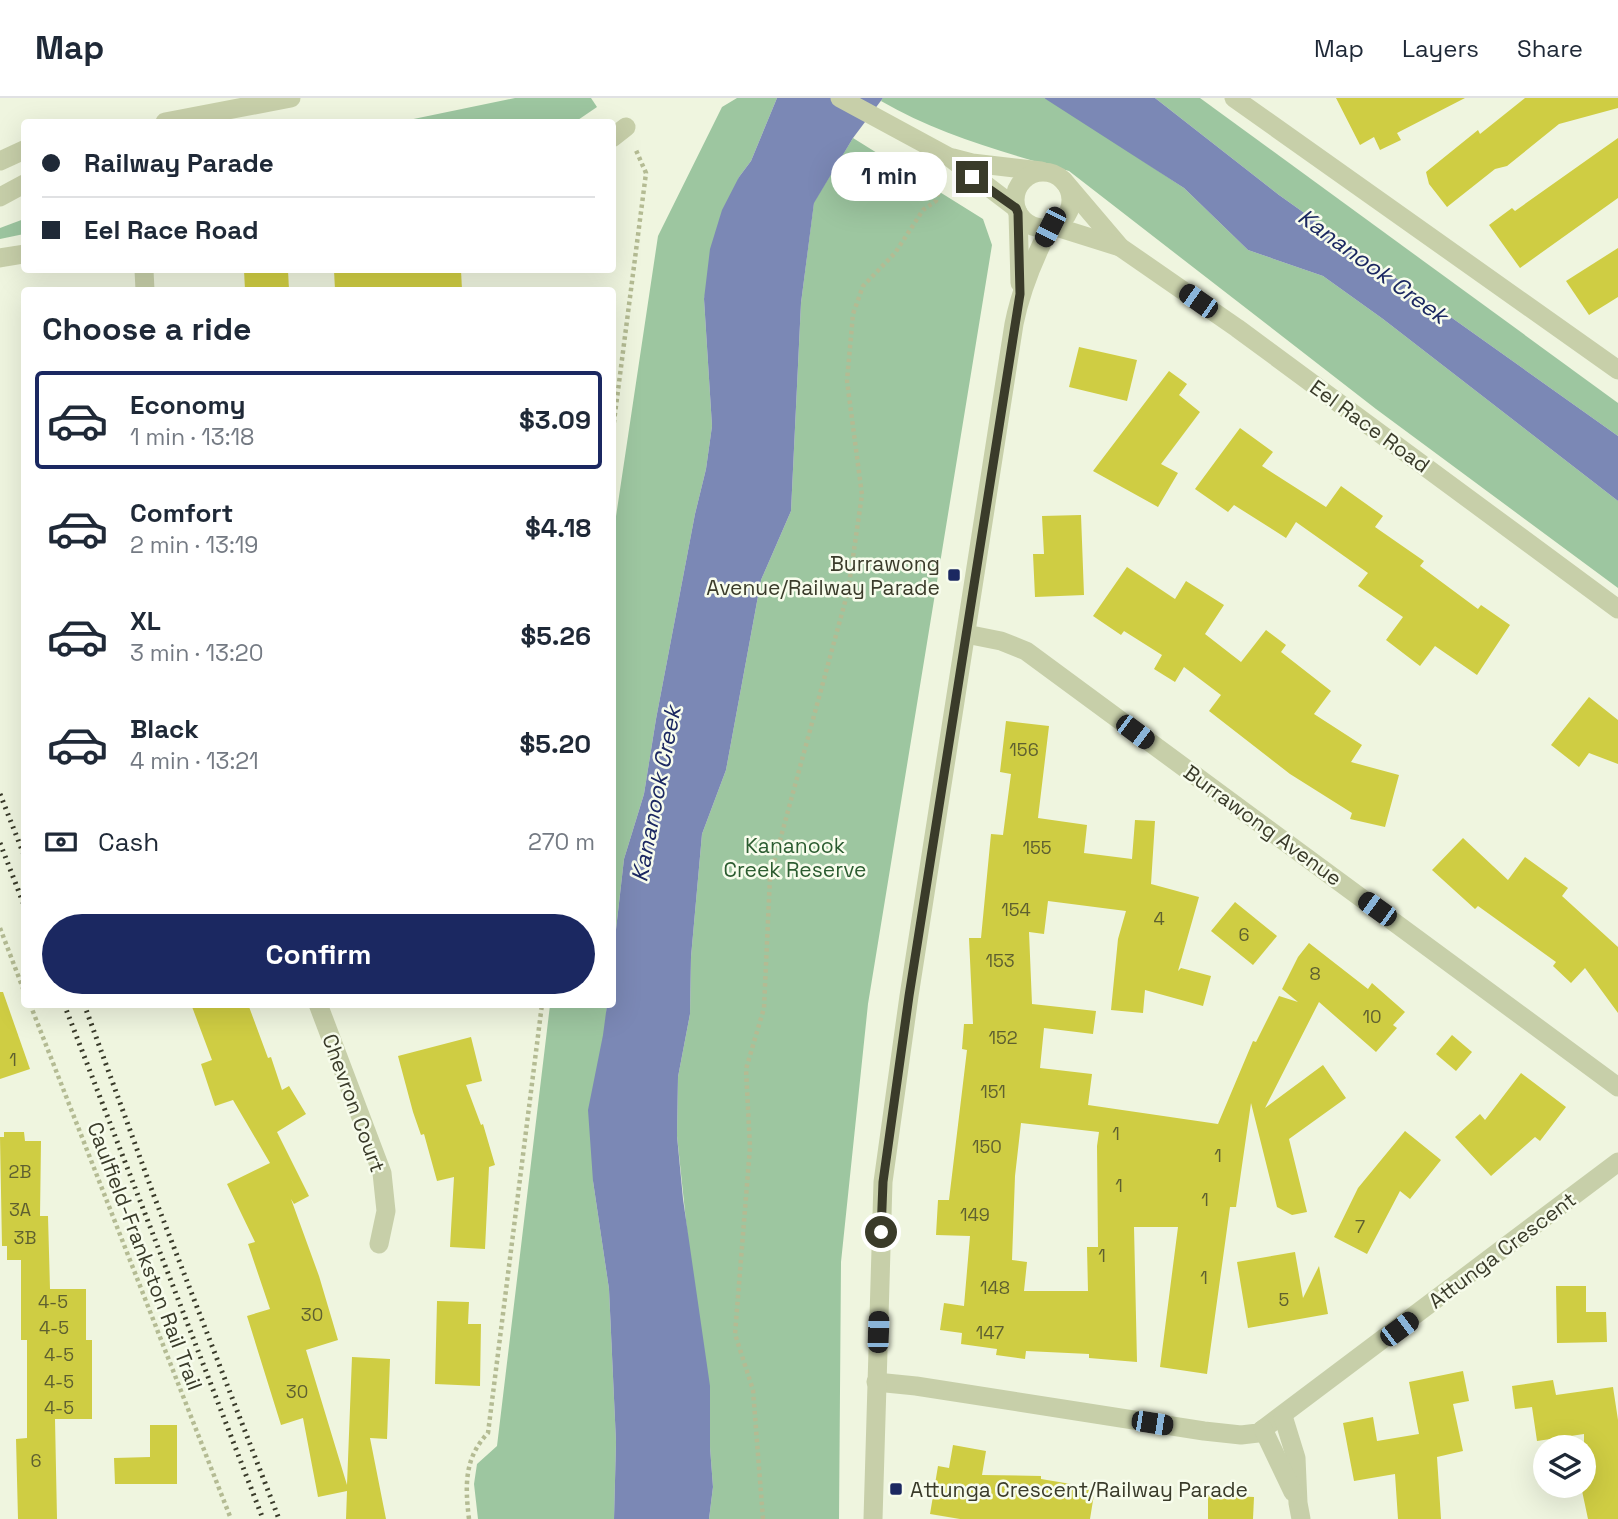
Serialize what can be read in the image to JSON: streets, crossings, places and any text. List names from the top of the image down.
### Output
{
  "streets": {
    "street": [
      "Eel Race Road",
      "Burrawong Avenue",
      "Chevron Court",
      "Attunga Crescent"
    ],
    "path": ["Caulfield-Frankston Rail Trail"]
  },
  "water": ["Kananook Creek"],
  "parks": ["Kananook Creek Reserve"],
  "places": {
    "transit": ["Burrawong Avenue/Railway Parade", "Attunga Crescent/Railway Parade"]
  },
  "house_numbers": [
    "156",
    "155",
    "154",
    "4",
    "6",
    "153",
    "8",
    "10",
    "152",
    "1",
    "151",
    "1",
    "150",
    "1",
    "2B",
    "1",
    "1",
    "3A",
    "149",
    "7",
    "3B",
    "1",
    "1",
    "148",
    "5",
    "4-5",
    "30",
    "4-5",
    "147",
    "4-5",
    "4-5",
    "30",
    "4-5",
    "6"
  ],
  "page": {
    "header": "Map",
    "nav": ["Map", "Layers", "Share"],
    "banner": ["Railway Parade", "Eel Race Road"],
    "bubble": "1 min",
    "heading": "Choose a ride",
    "list": [
      {
        "name": "Economy",
        "note": "1 min · 13:18",
        "value": "$3.09"
      },
      {
        "name": "Comfort",
        "note": "2 min · 13:19",
        "value": "$4.18"
      },
      {
        "name": "XL",
        "note": "3 min · 13:20",
        "value": "$5.26"
      },
      {
        "name": "Black",
        "note": "4 min · 13:21",
        "value": "$5.20"
      }
    ],
    "pay": ["Cash", "270 m"],
    "buttons": "Confirm"
  }
}
